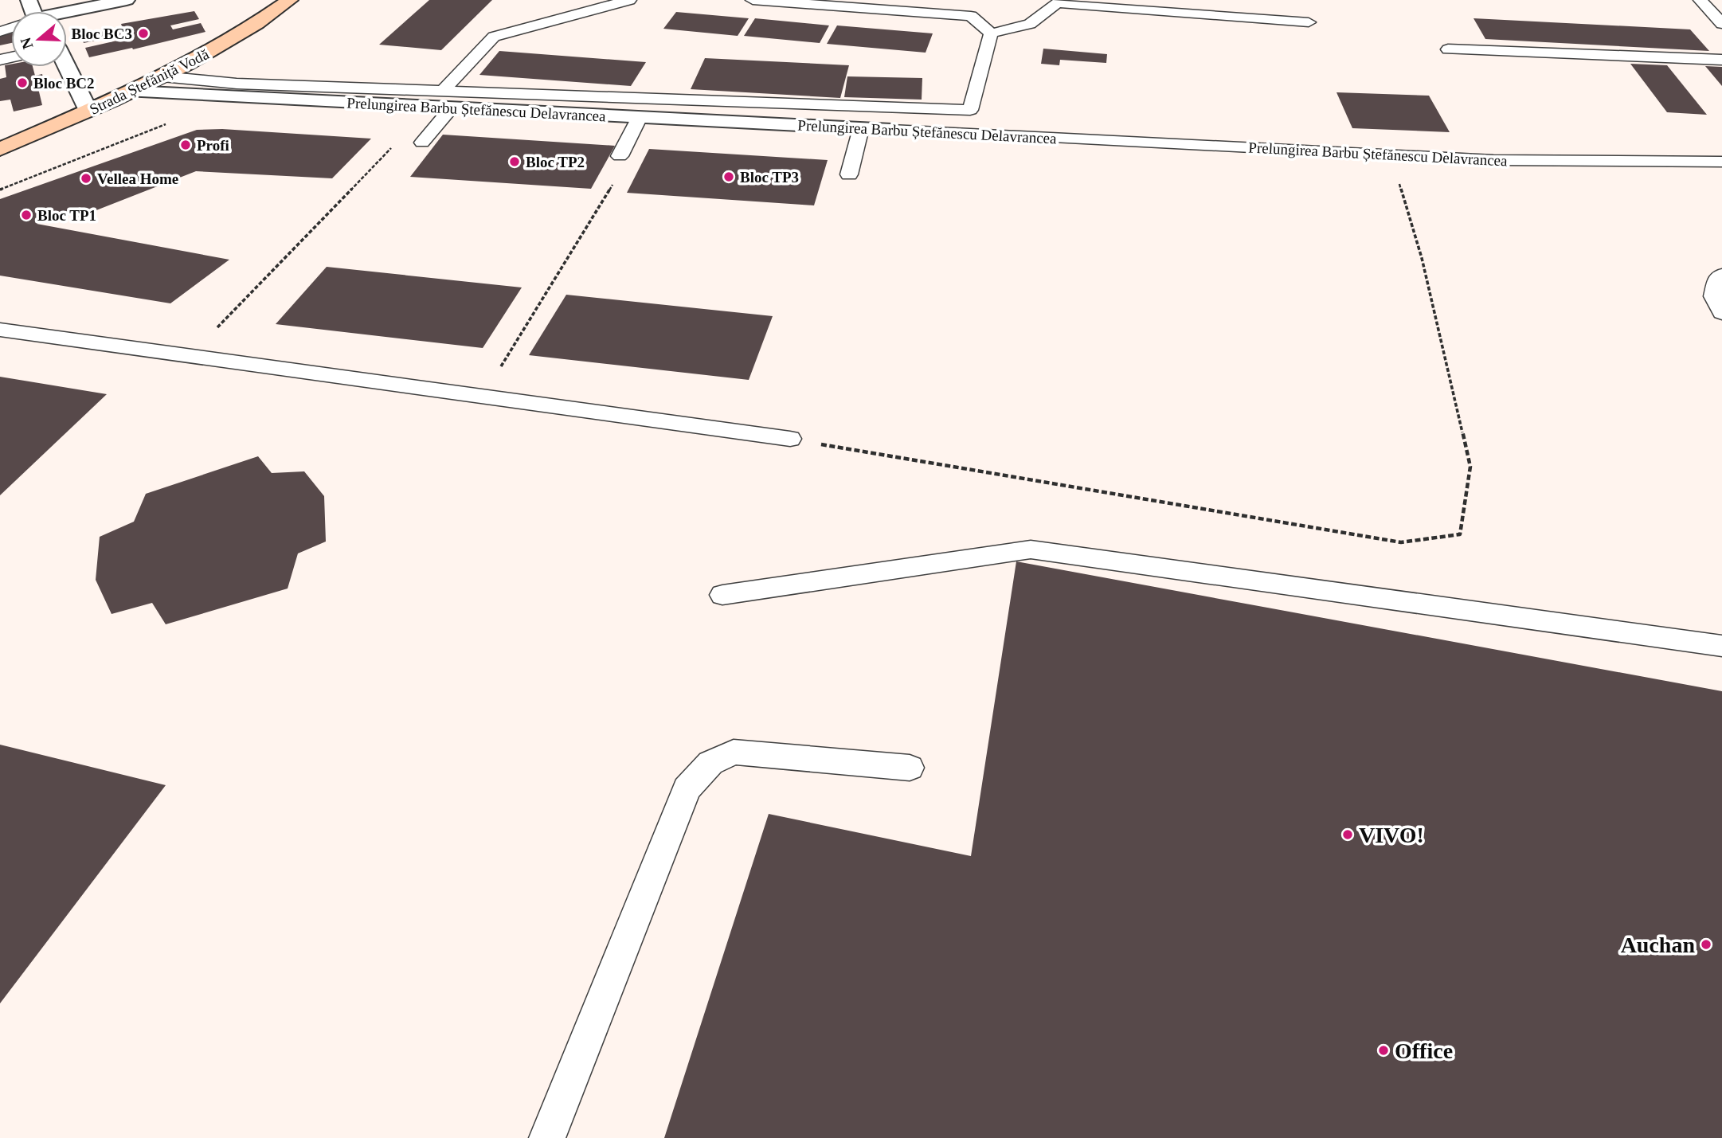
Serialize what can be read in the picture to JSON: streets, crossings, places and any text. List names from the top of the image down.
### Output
{
  "streets": {
    "street": ["Strada Ștefăniță Vodă", "Prelungirea Barbu Ștefănescu Delavrancea"]
  },
  "crossings": [
    ["Strada Ștefăniță Vodă", "Prelungirea Barbu Ștefănescu Delavrancea"]
  ],
  "places": [
    "Bloc BC3",
    "Bloc BC2",
    "Profi",
    "Bloc TP2",
    "Bloc TP3",
    "Vellea Home",
    "Bloc TP1",
    "VIVO!",
    "Auchan",
    "Office"
  ],
  "north": "left"
}
